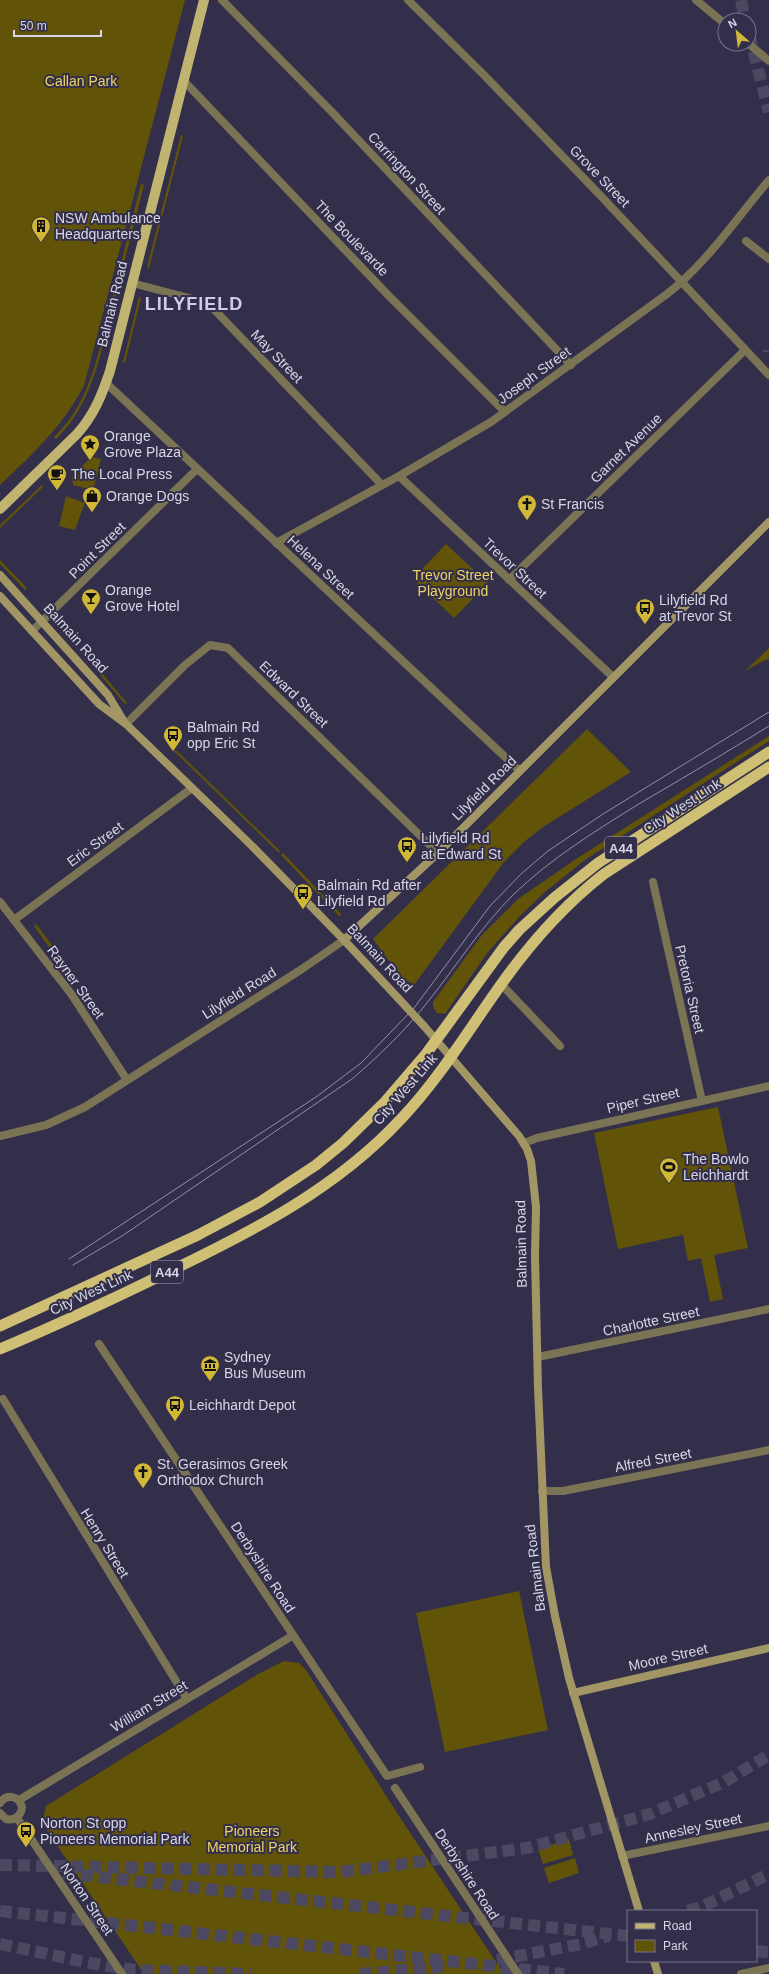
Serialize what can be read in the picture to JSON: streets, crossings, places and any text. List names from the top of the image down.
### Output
{
  "streets": {
    "highway": ["City West Link", "A44"],
    "main road": ["Balmain Road", "Lilyfield Road", "Moore Street"],
    "street": [
      "Carrington Street",
      "Grove Street",
      "The Boulevarde",
      "May Street",
      "Joseph Street",
      "Garnet Avenue",
      "Point Street",
      "Helena Street",
      "Trevor Street",
      "Edward Street",
      "Eric Street",
      "Rayner Street",
      "Pretoria Street",
      "Piper Street",
      "Charlotte Street",
      "Alfred Street",
      "Henry Street",
      "Derbyshire Road",
      "William Street",
      "Annesley Street",
      "Norton Street"
    ]
  },
  "crossings": [
    ["Carrington Street", "Joseph Street"],
    ["Grove Street", "Joseph Street"],
    ["Grove Street", "Garnet Avenue"],
    ["The Boulevarde", "Balmain Road"],
    ["The Boulevarde", "Joseph Street"],
    ["Balmain Road", "May Street"],
    ["Balmain Road", "Point Street"],
    ["Balmain Road", "Helena Street"],
    ["Balmain Road", "Edward Street"],
    ["Balmain Road", "Lilyfield Road"],
    ["Balmain Road", "City West Link"],
    ["Balmain Road", "Eric Street"],
    ["Balmain Road", "Piper Street"],
    ["Balmain Road", "Charlotte Street"],
    ["Balmain Road", "Alfred Street"],
    ["Balmain Road", "Moore Street"],
    ["Balmain Road", "Annesley Street"],
    ["May Street", "Joseph Street"],
    ["Joseph Street", "Helena Street"],
    ["Joseph Street", "Trevor Street"],
    ["Garnet Avenue", "Trevor Street"],
    ["Point Street", "Helena Street"],
    ["Helena Street", "Lilyfield Road"],
    ["Trevor Street", "Lilyfield Road"],
    ["Edward Street", "Lilyfield Road"],
    ["Lilyfield Road", "Rayner Street"],
    ["Eric Street", "Rayner Street"],
    ["Pretoria Street", "Piper Street"],
    ["Henry Street", "William Street"],
    ["Derbyshire Road", "William Street"]
  ],
  "districts": ["LILYFIELD"],
  "parks": ["Callan Park", "Trevor Street Playground", "Pioneers Memorial Park"],
  "places": {
    "building": ["NSW Ambulance Headquarters"],
    "place": ["Orange Grove Plaza"],
    "cafe": ["The Local Press"],
    "shop": ["Orange Dogs"],
    "church": ["St Francis", "St. Gerasimos Greek Orthodox Church"],
    "bar": ["Orange Grove Hotel"],
    "bus stop": [
      "Lilyfield Rd at Trevor St",
      "Balmain Rd opp Eric St",
      "Lilyfield Rd at Edward St",
      "Balmain Rd after Lilyfield Rd",
      "Leichhardt Depot",
      "Norton St opp Pioneers Memorial Park"
    ],
    "sports": ["The Bowlo Leichhardt"],
    "museum": ["Sydney Bus Museum"]
  },
  "legend": ["Road", "Park"],
  "scale_bar": "50 m",
  "north": "top left"
}
